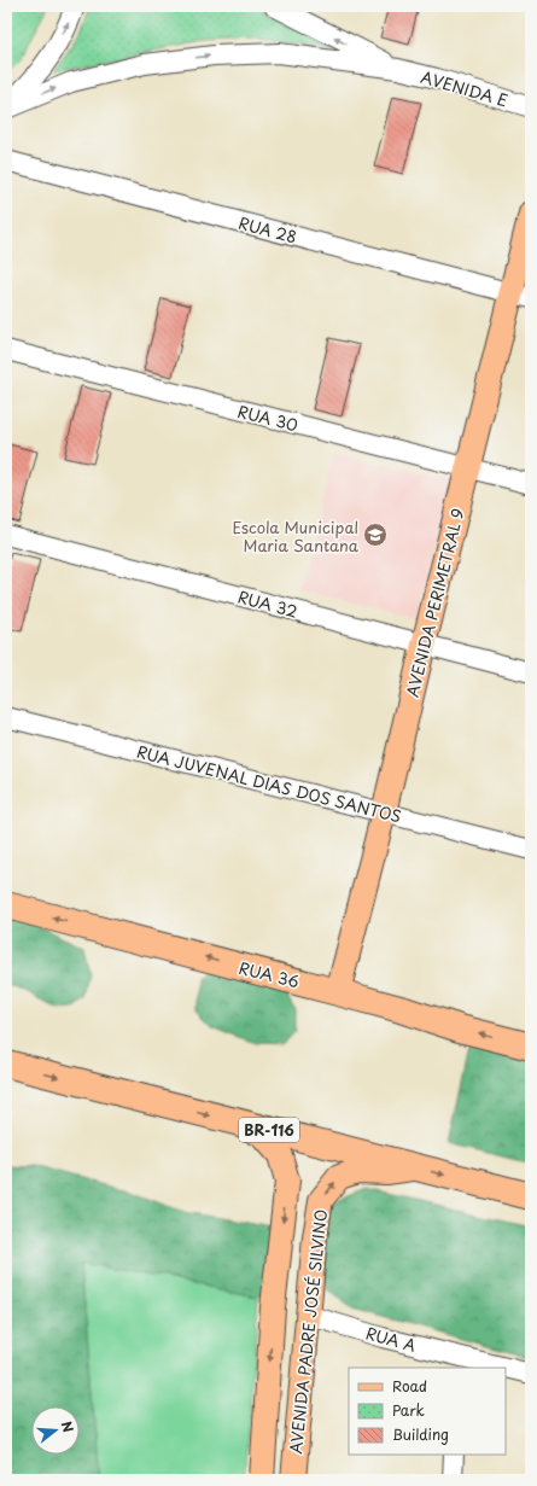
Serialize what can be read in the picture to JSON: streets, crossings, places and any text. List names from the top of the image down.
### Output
{
  "streets": {
    "highway": ["RUA 36", "BR-116"],
    "main road": ["AVENIDA PERIMETRAL 9", "AVENIDA PADRE JOSÉ SILVINO"],
    "street": [
      "AVENIDA E",
      "RUA 28",
      "RUA 30",
      "RUA 32",
      "RUA JUVENAL DIAS DOS SANTOS",
      "RUA A"
    ]
  },
  "crossings": [
    ["RUA 28", "AVENIDA PERIMETRAL 9"],
    ["RUA 30", "AVENIDA PERIMETRAL 9"],
    ["AVENIDA PERIMETRAL 9", "RUA 32"],
    ["AVENIDA PERIMETRAL 9", "RUA JUVENAL DIAS DOS SANTOS"],
    ["AVENIDA PERIMETRAL 9", "RUA 36"],
    ["BR-116", "AVENIDA PADRE JOSÉ SILVINO"],
    ["AVENIDA PADRE JOSÉ SILVINO", "RUA A"]
  ],
  "places": {
    "school or university": ["Escola Municipal Maria Santana"]
  },
  "legend": ["Road", "Park", "Building"],
  "north": "right"
}
